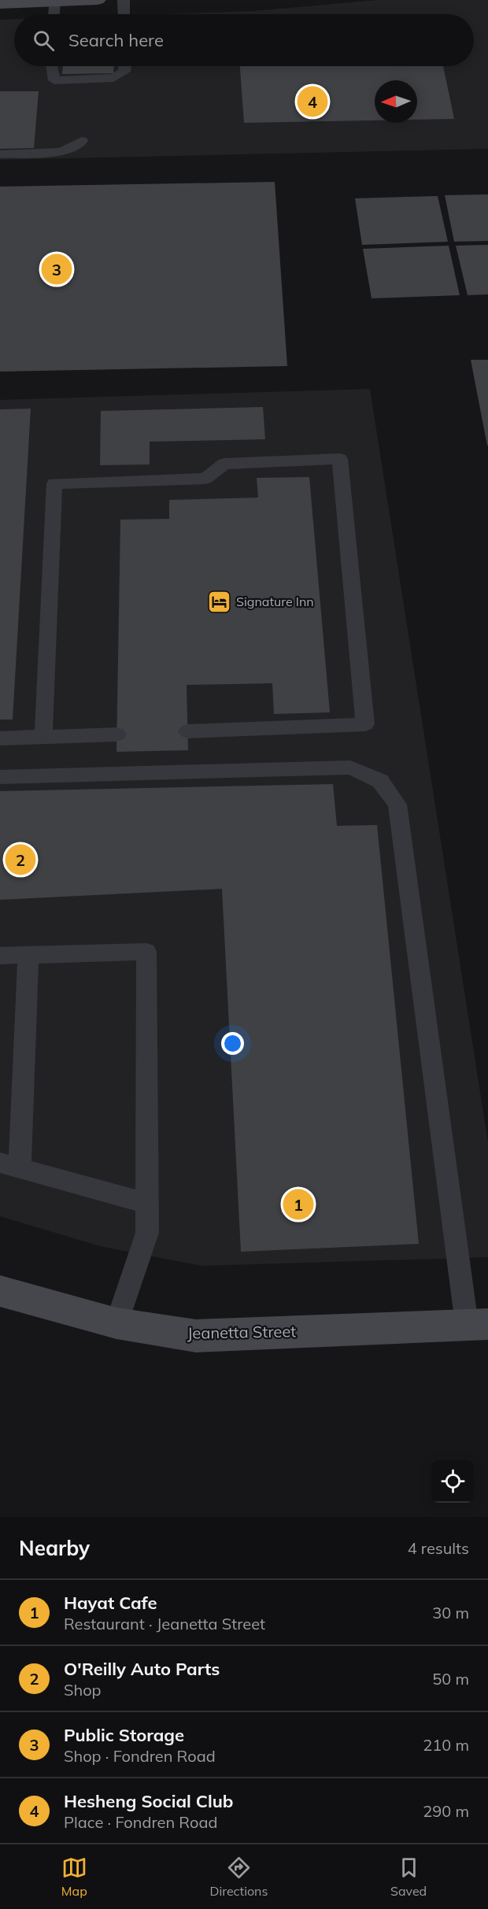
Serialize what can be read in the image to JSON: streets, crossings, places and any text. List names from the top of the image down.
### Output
{
  "streets": {
    "street": ["Jeanetta Street"]
  },
  "places": {
    "hotel": ["Signature Inn"]
  },
  "north": "left",
  "page": {
    "search": "Search here",
    "pins": [
      "4",
      "3",
      "2",
      "1"
    ],
    "heading": ["Nearby", "4 results"],
    "list": [
      {
        "mark": "1",
        "name": "Hayat Cafe",
        "note": "Restaurant · Jeanetta Street",
        "value": "30 m"
      },
      {
        "mark": "2",
        "name": "O'Reilly Auto Parts",
        "note": "Shop",
        "value": "50 m"
      },
      {
        "mark": "3",
        "name": "Public Storage",
        "note": "Shop · Fondren Road",
        "value": "210 m"
      },
      {
        "mark": "4",
        "name": "Hesheng Social Club",
        "note": "Place · Fondren Road",
        "value": "290 m"
      }
    ],
    "nav": ["Map", "Directions", "Saved"]
  }
}
